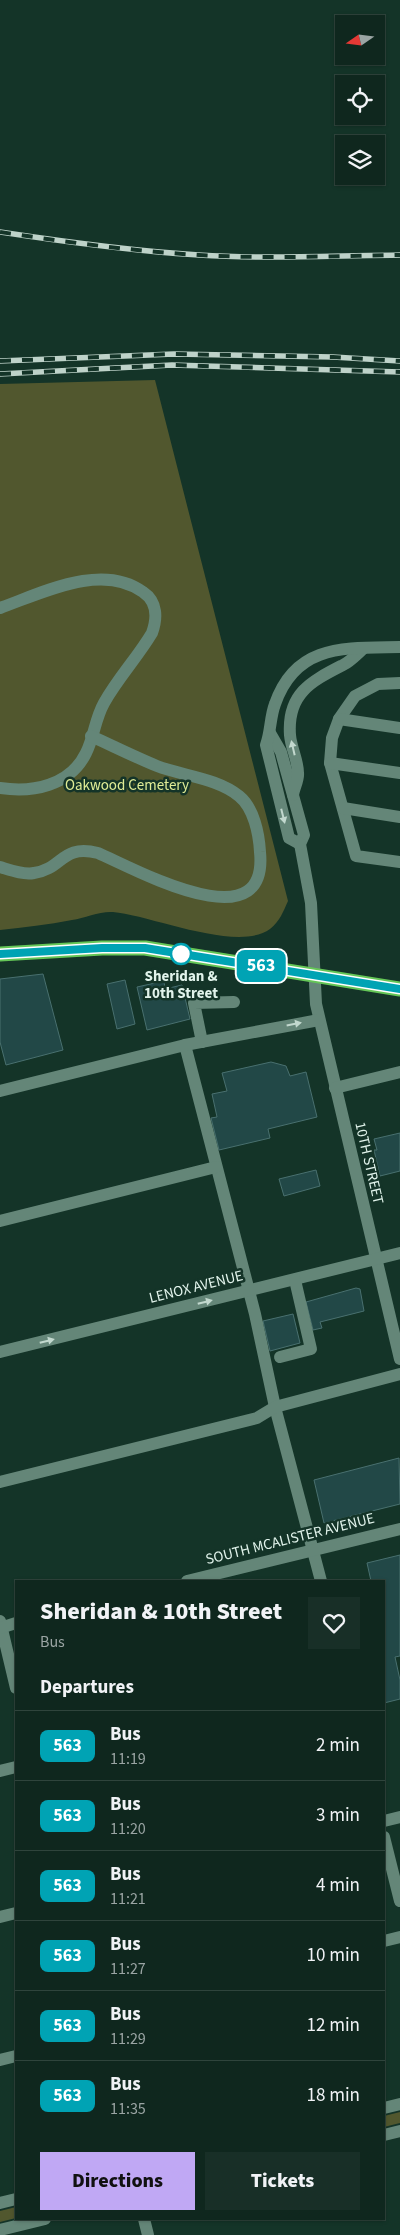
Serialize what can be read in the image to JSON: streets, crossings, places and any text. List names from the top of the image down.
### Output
{
  "streets": {
    "street": ["10TH STREET", "LENOX AVENUE", "SOUTH MCALISTER AVENUE"]
  },
  "crossings": [
    ["10TH STREET", "LENOX AVENUE"]
  ],
  "one_way": ["LENOX AVENUE"],
  "parks": ["Oakwood Cemetery"],
  "places": ["Sheridan & 10th Street"],
  "lines": ["bus line 563"],
  "north": "left",
  "page": {
    "on_map": "563",
    "heading": [
      ["Sheridan & 10th Street", "Bus"],
      "Departures"
    ],
    "list": [
      {
        "mark": "563",
        "name": "Bus",
        "note": "11:19",
        "value": "2 min"
      },
      {
        "mark": "563",
        "name": "Bus",
        "note": "11:20",
        "value": "3 min"
      },
      {
        "mark": "563",
        "name": "Bus",
        "note": "11:21",
        "value": "4 min"
      },
      {
        "mark": "563",
        "name": "Bus",
        "note": "11:27",
        "value": "10 min"
      },
      {
        "mark": "563",
        "name": "Bus",
        "note": "11:29",
        "value": "12 min"
      },
      {
        "mark": "563",
        "name": "Bus",
        "note": "11:35",
        "value": "18 min"
      }
    ],
    "buttons": ["Directions", "Tickets"]
  }
}
